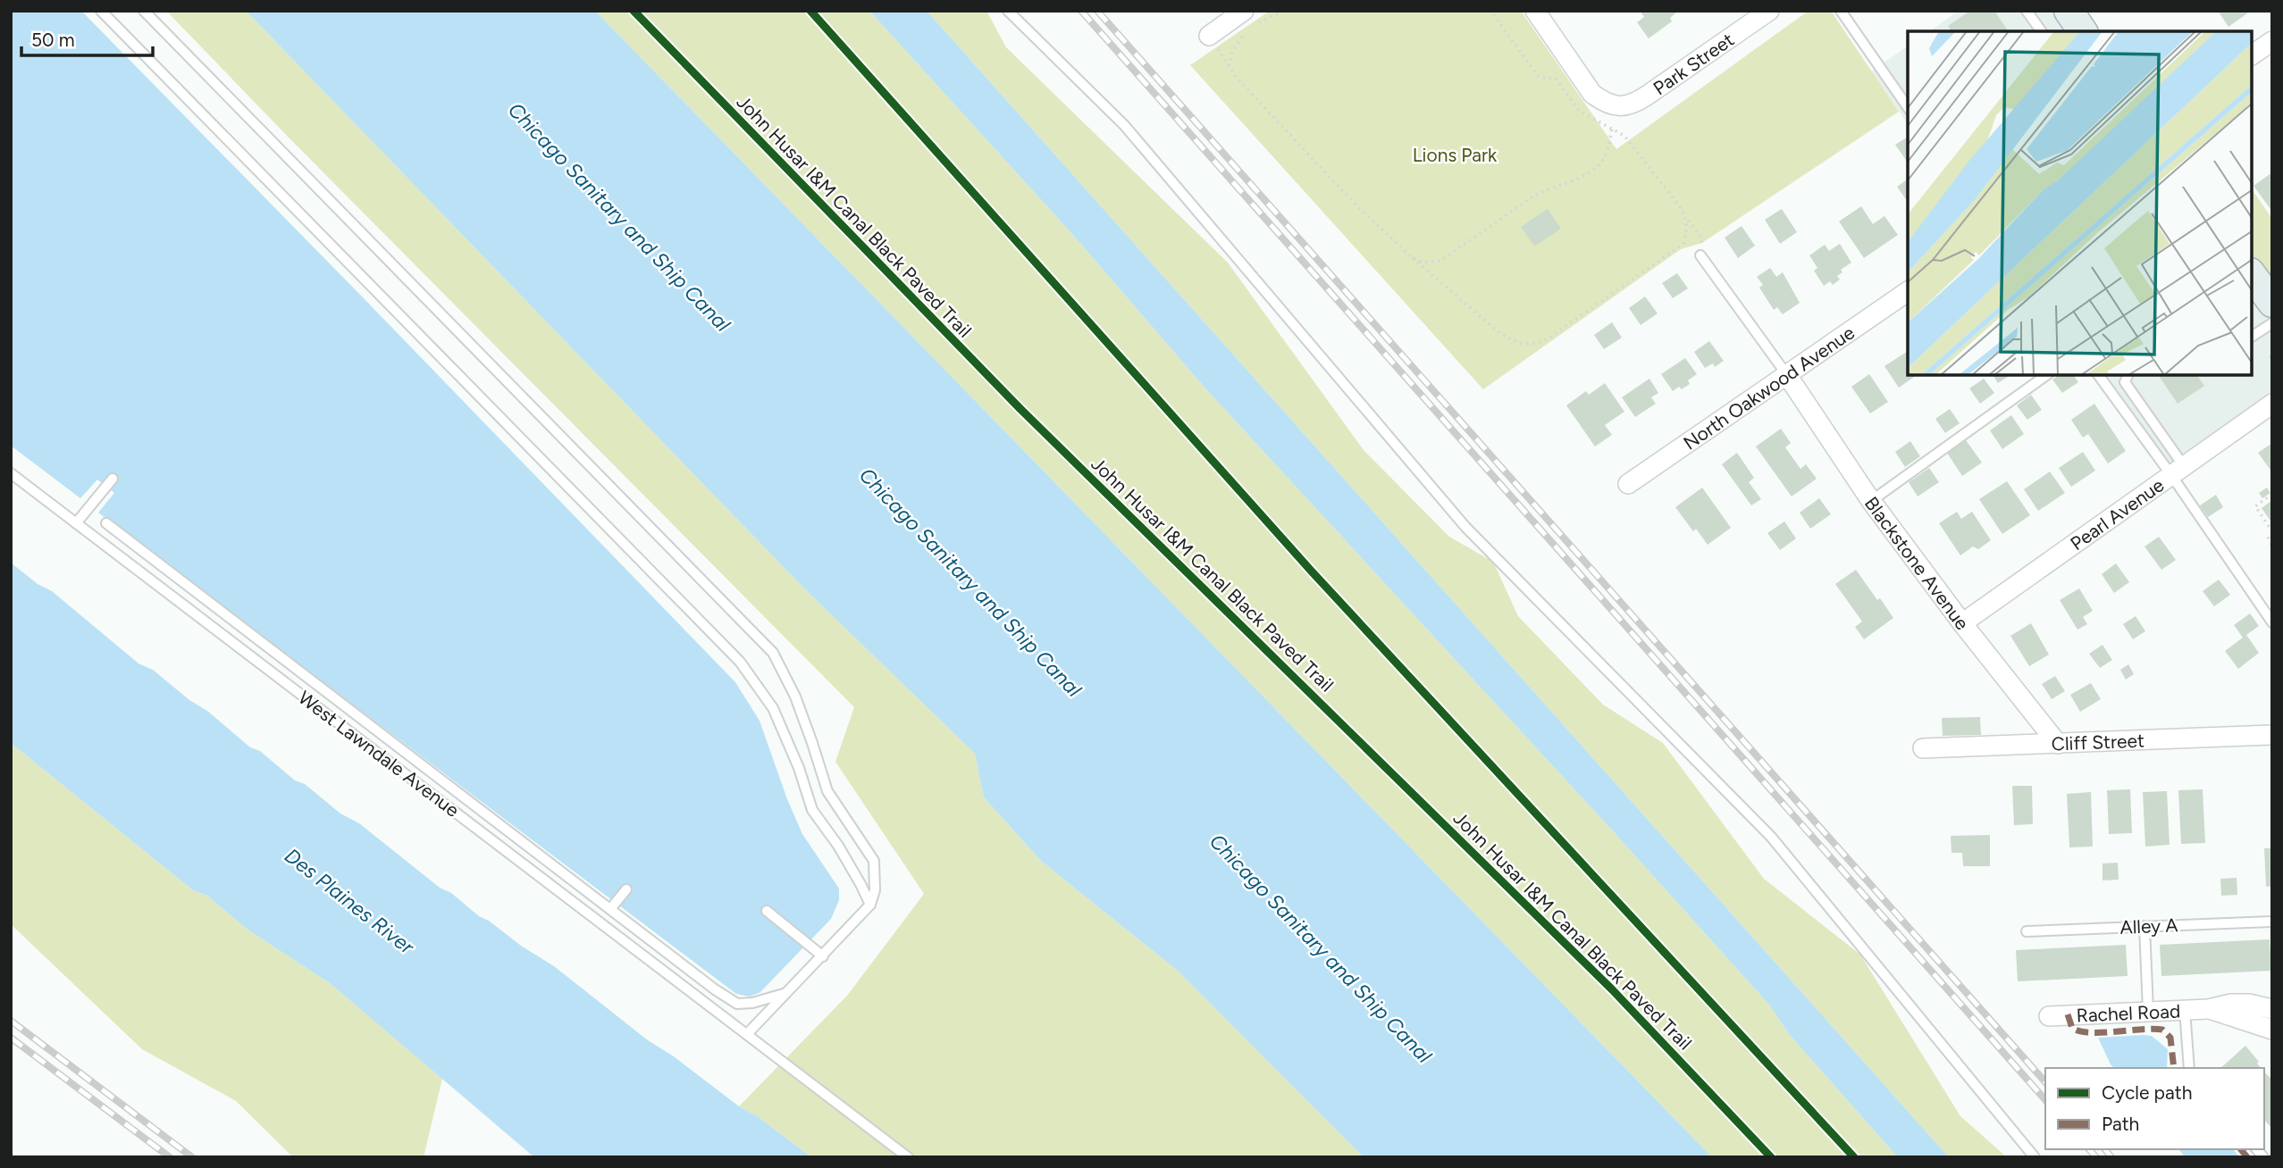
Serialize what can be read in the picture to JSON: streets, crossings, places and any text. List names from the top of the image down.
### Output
{
  "streets": {
    "street": [
      "Park Street",
      "North Oakwood Avenue",
      "Pearl Avenue",
      "Blackstone Avenue",
      "Cliff Street",
      "Rachel Road"
    ],
    "lane": ["West Lawndale Avenue", "Alley A"],
    "cycle path": ["John Husar I&M Canal Black Paved Trail"]
  },
  "crossings": [
    ["North Oakwood Avenue", "Blackstone Avenue"],
    ["Pearl Avenue", "Blackstone Avenue"],
    ["Blackstone Avenue", "Cliff Street"]
  ],
  "water": ["Chicago Sanitary and Ship Canal", "Des Plaines River"],
  "parks": ["Lions Park"],
  "legend": ["Cycle path", "Path"],
  "scale_bar": "50 m"
}
